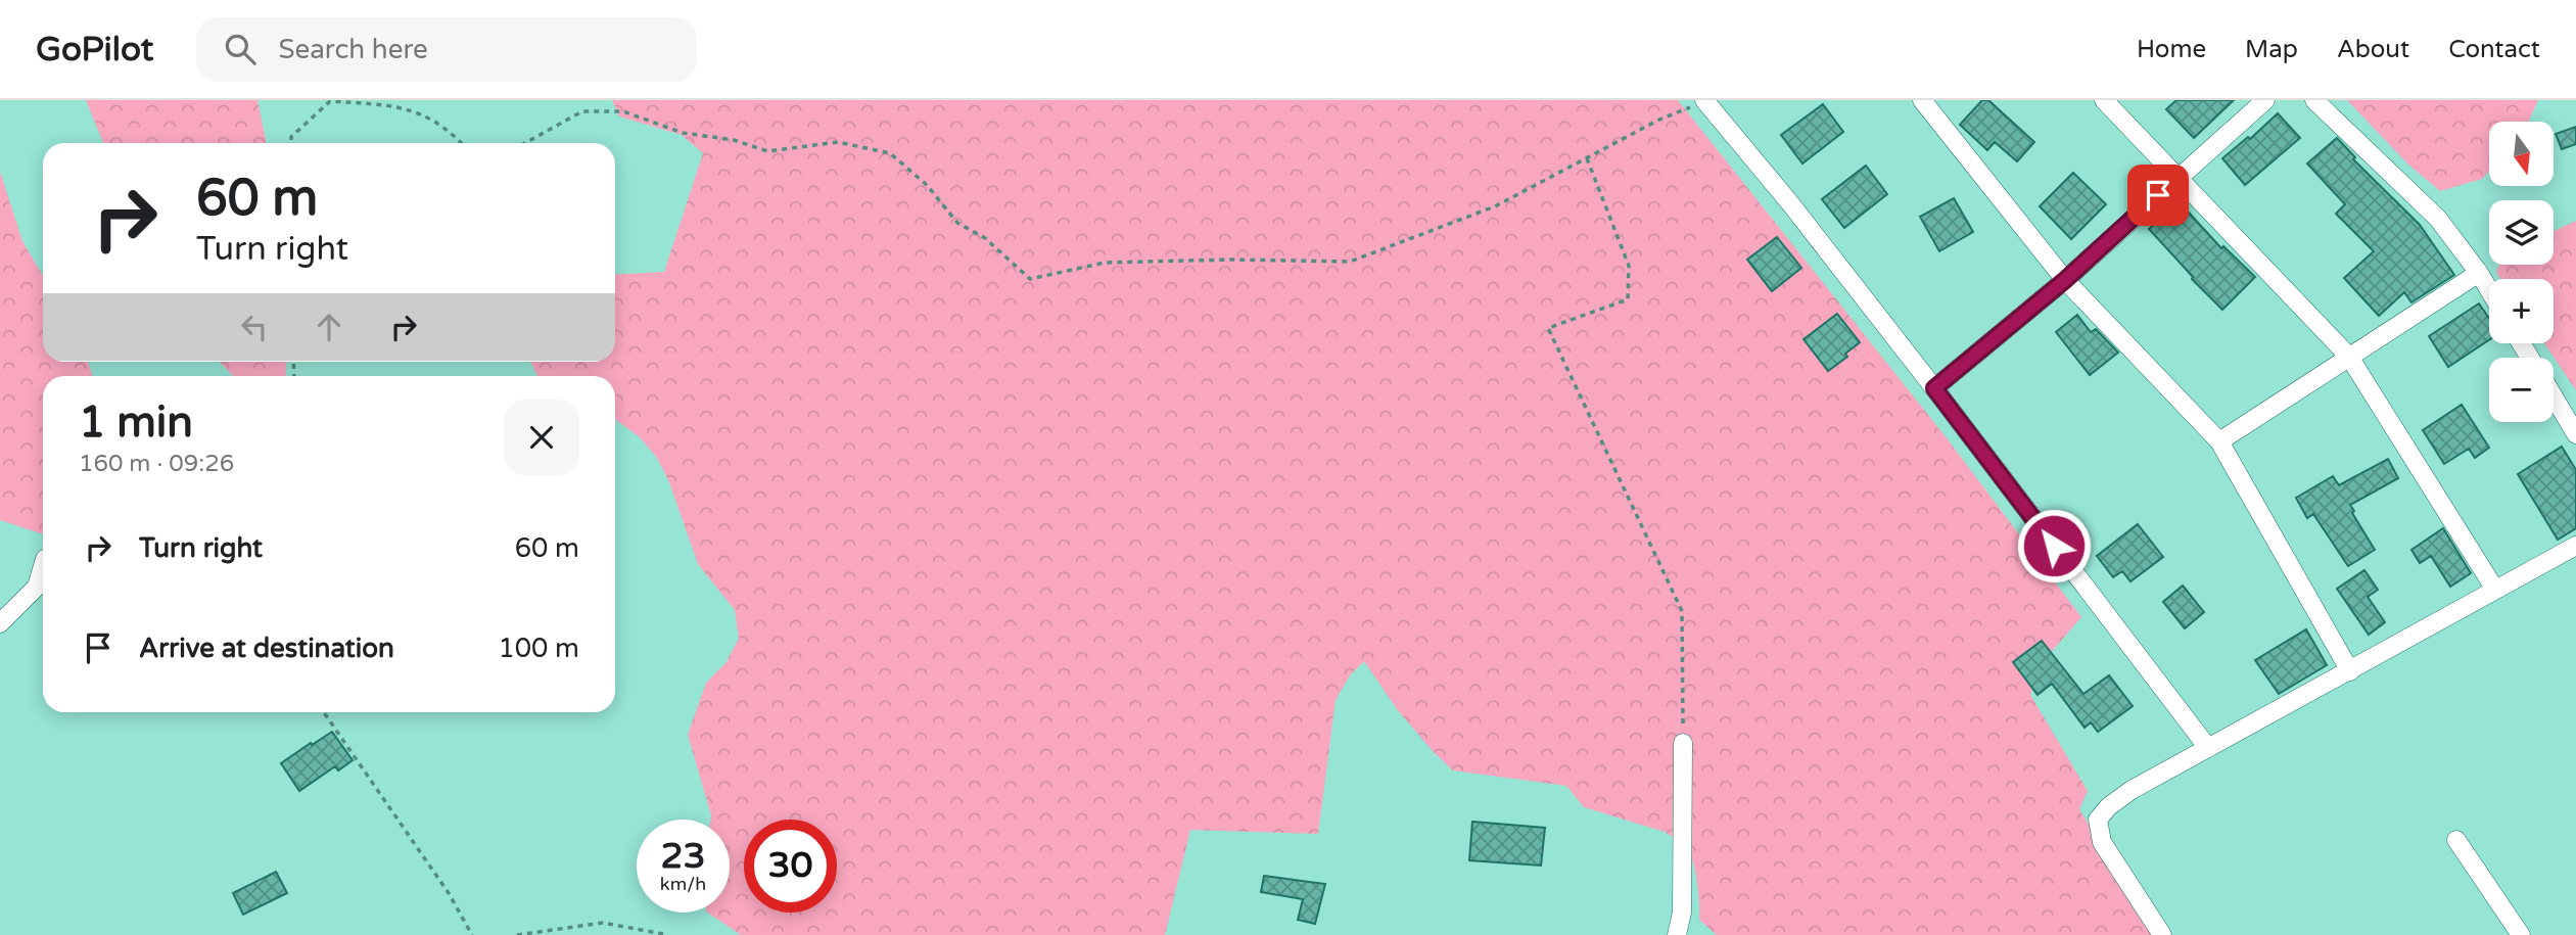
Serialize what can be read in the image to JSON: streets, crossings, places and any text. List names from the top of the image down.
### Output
{
  "north": "bottom",
  "page": {
    "header": "GoPilot",
    "search": "Search here",
    "nav": [
      "Home",
      "Map",
      "About",
      "Contact"
    ],
    "map_buttons": ["+", "−"],
    "turn": ["60 m", "Turn right"],
    "heading": ["1 min", "160 m · 09:26"],
    "list": [
      {
        "name": "Turn right",
        "value": "60 m"
      },
      {
        "name": "Arrive at destination",
        "value": "100 m"
      }
    ],
    "speed": "23 km/h",
    "limit": "30"
  }
}
